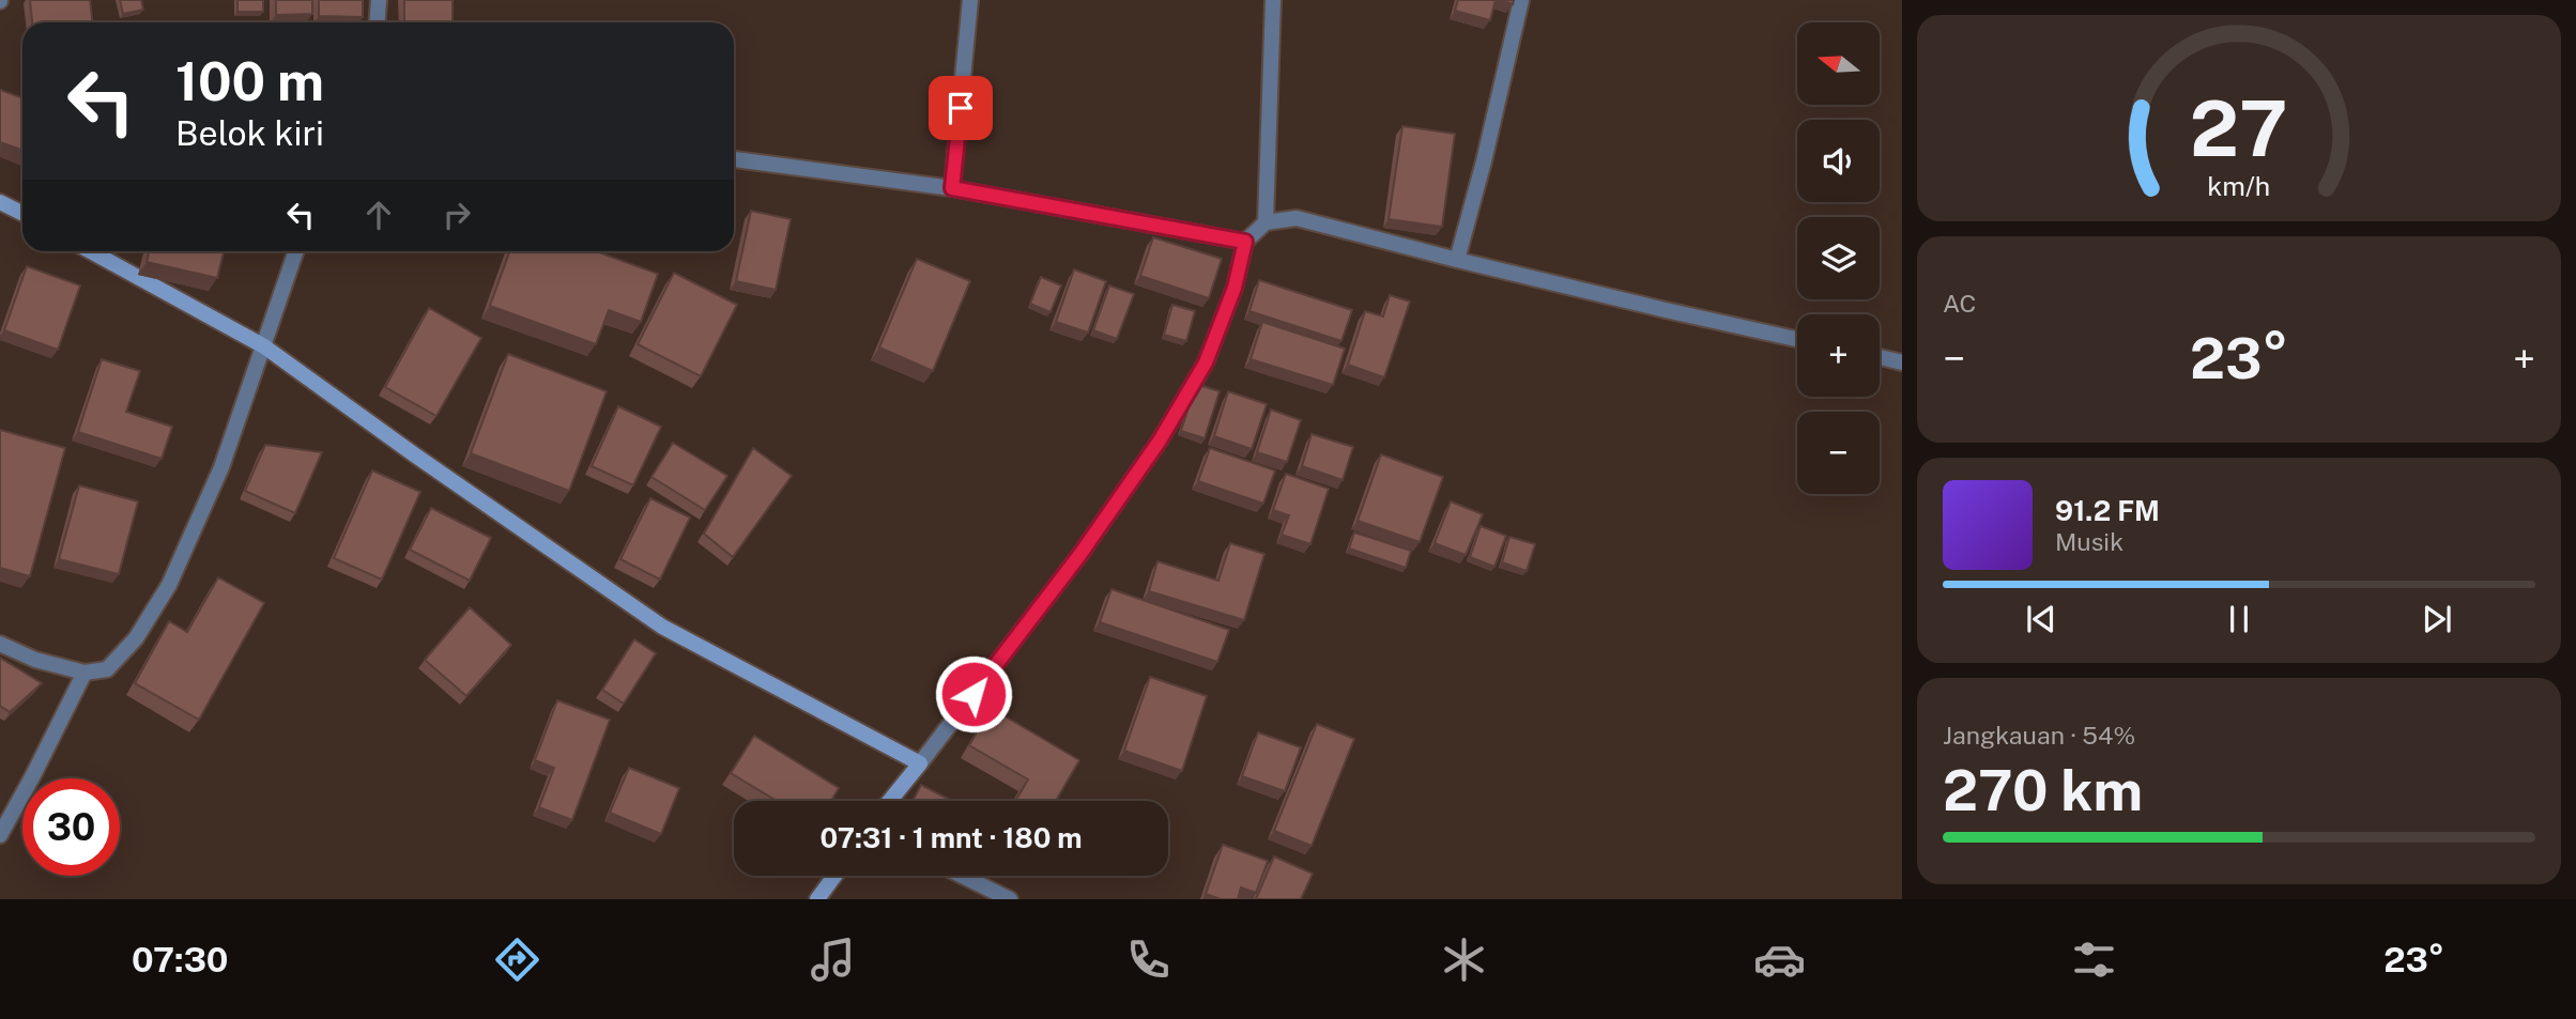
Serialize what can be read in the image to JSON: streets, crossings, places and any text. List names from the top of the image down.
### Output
{
  "north": "left",
  "page": {
    "map_buttons": ["+", "−"],
    "turn": ["100 m", "Belok kiri"],
    "tile": [
      "AC",
      ["Jangkauan · 54%", "270 km"]
    ],
    "heat": ["−", "23°", "+"],
    "song": ["91.2 FM", "Musik"],
    "limit": "30",
    "trip": "07:31 · 1 mnt · 180 m",
    "tabs": ["07:30", "23°"],
    "gauge": ["27", "km/h"]
  }
}
